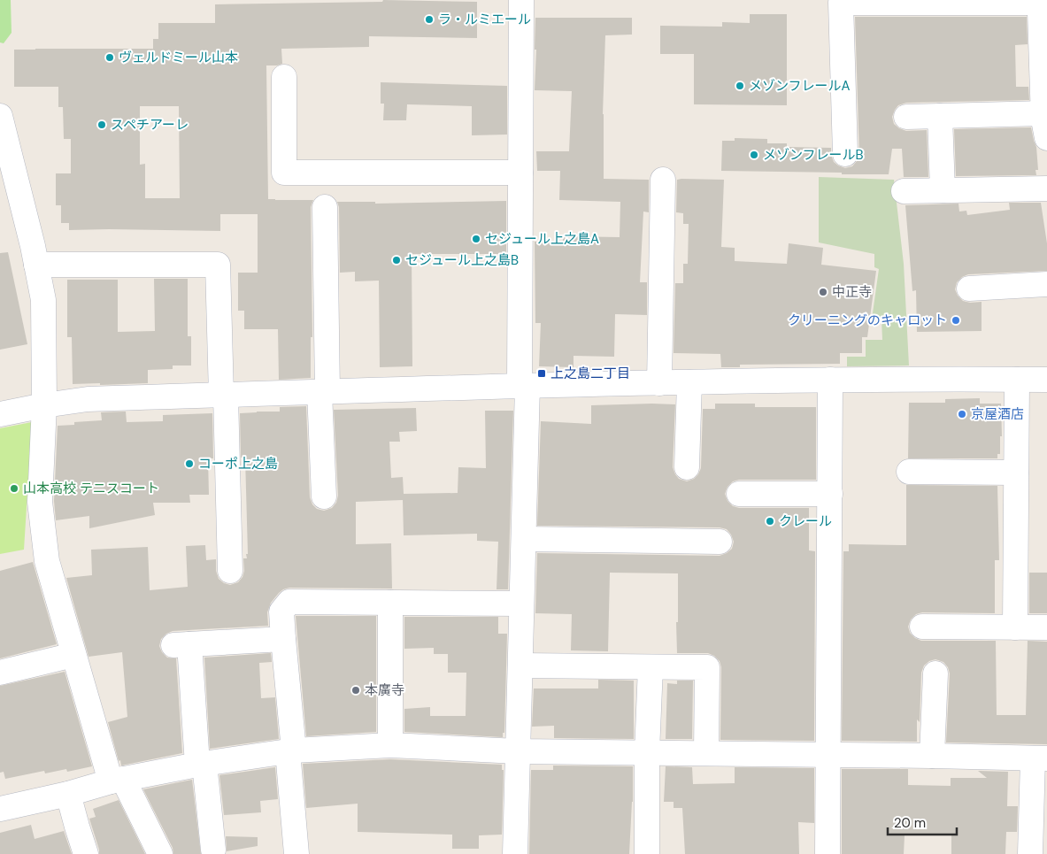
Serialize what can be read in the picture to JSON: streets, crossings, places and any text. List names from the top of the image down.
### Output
{
  "places": {
    "other": [
      "ラ・ルミエール",
      "ヴェルドミール山本",
      "メゾンフレールA",
      "スペチアーレ",
      "メゾンフレールB",
      "セジュール上之島A",
      "セジュール上之島B",
      "中正寺",
      "クリーニングのキャロット",
      "京屋酒店",
      "コーポ上之島",
      "山本高校 テニスコート",
      "クレール",
      "本廣寺"
    ],
    "transit": ["上之島二丁目"]
  },
  "scale_bar": "20 m"
}
